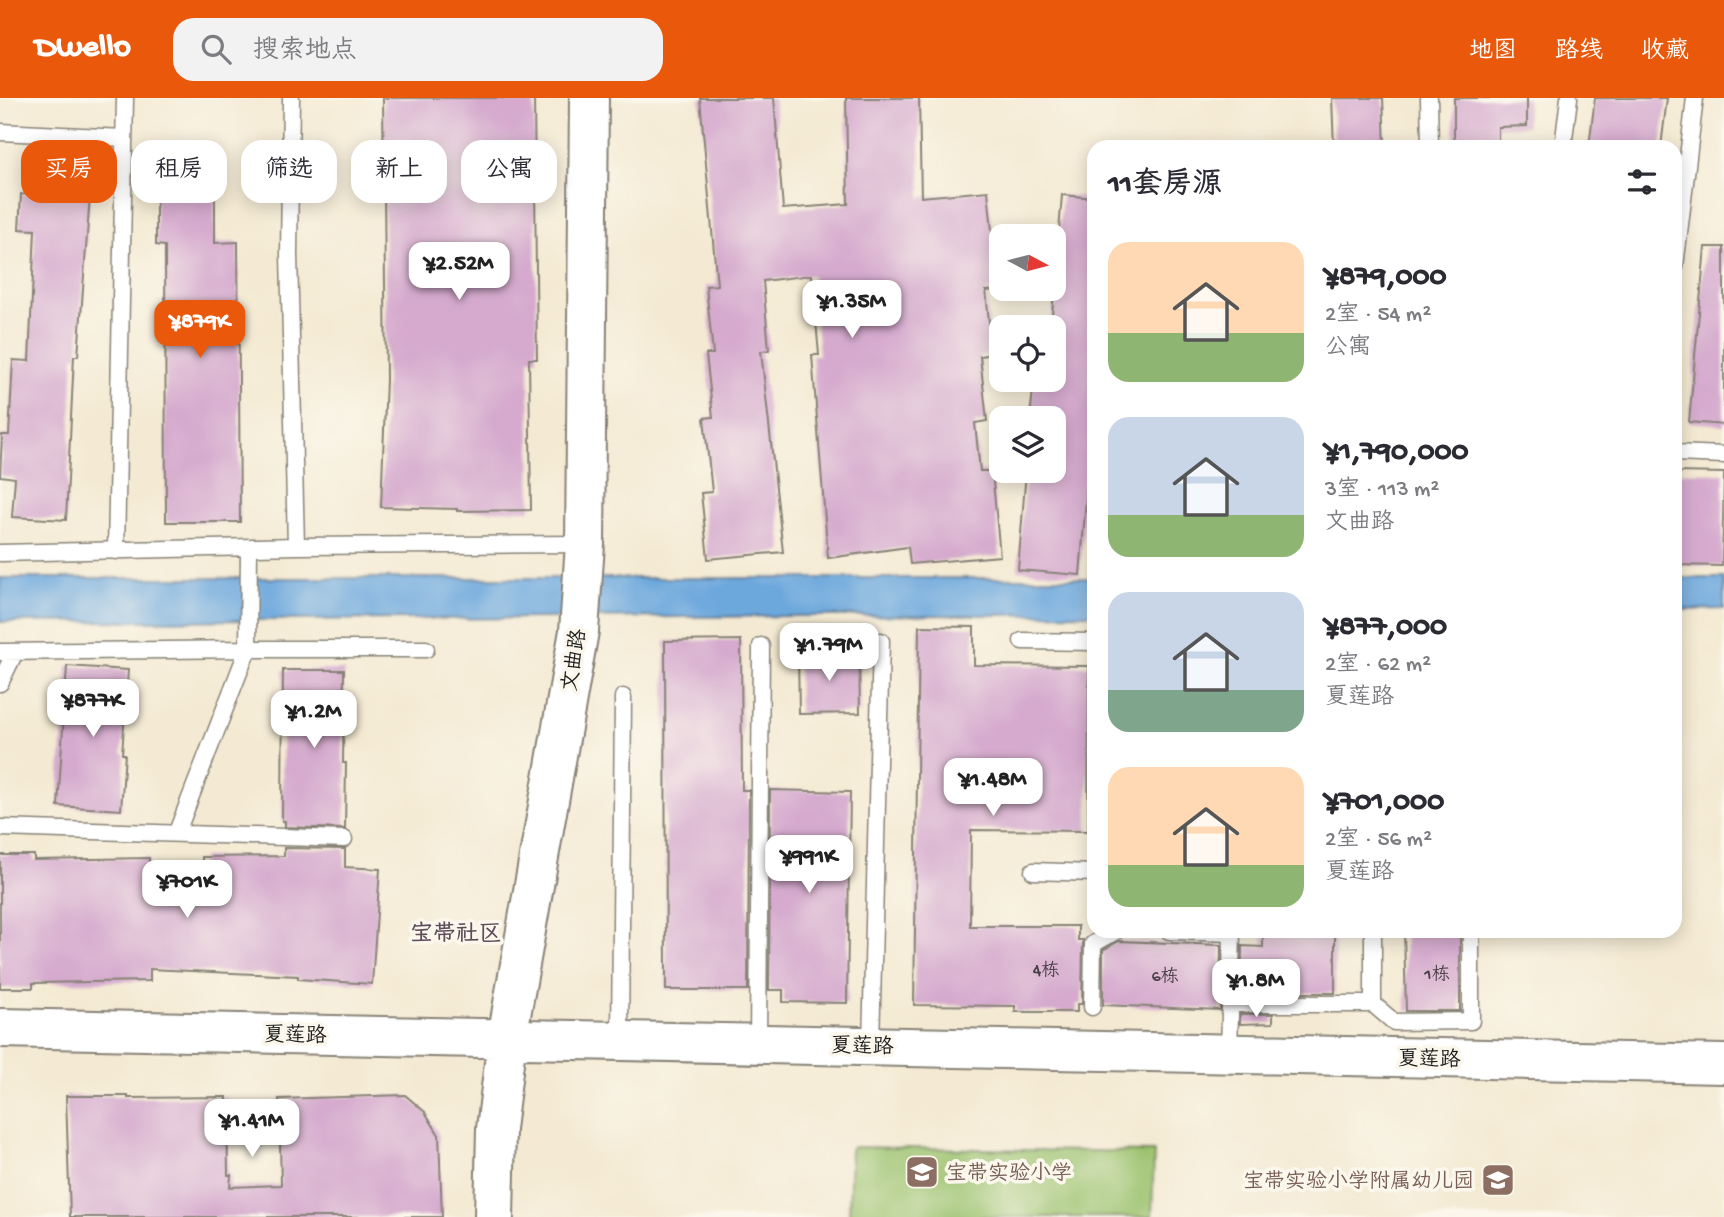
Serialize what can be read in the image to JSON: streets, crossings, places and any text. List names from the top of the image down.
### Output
{
  "streets": {
    "street": ["文曲路", "夏莲路"]
  },
  "crossings": [
    ["文曲路", "夏莲路"]
  ],
  "districts": ["宝带社区"],
  "places": {
    "school or university": ["宝带实验小学", "宝带实验小学附属幼儿园"]
  },
  "house_numbers": ["4栋", "1栋", "6栋"],
  "north": "right",
  "page": {
    "header": "Dwello",
    "search": "搜索地点",
    "nav": ["地图", "路线", "收藏"],
    "chip": [
      "买房",
      "租房",
      "筛选",
      "新上",
      "公寓"
    ],
    "heading": "11套房源",
    "list": [
      {
        "name": "¥879,000",
        "note": "2室 · 54 m² · 公寓"
      },
      {
        "name": "¥1,790,000",
        "note": "3室 · 113 m² · 文曲路"
      },
      {
        "name": "¥877,000",
        "note": "2室 · 62 m² · 夏莲路"
      },
      {
        "name": "¥701,000",
        "note": "2室 · 56 m² · 夏莲路"
      }
    ],
    "price": [
      "¥2.52M",
      "¥1.35M",
      "¥879K",
      "¥1.79M",
      "¥877K",
      "¥1.2M",
      "¥1.48M",
      "¥991K",
      "¥701K",
      "¥1.8M",
      "¥1.41M"
    ]
  }
}
